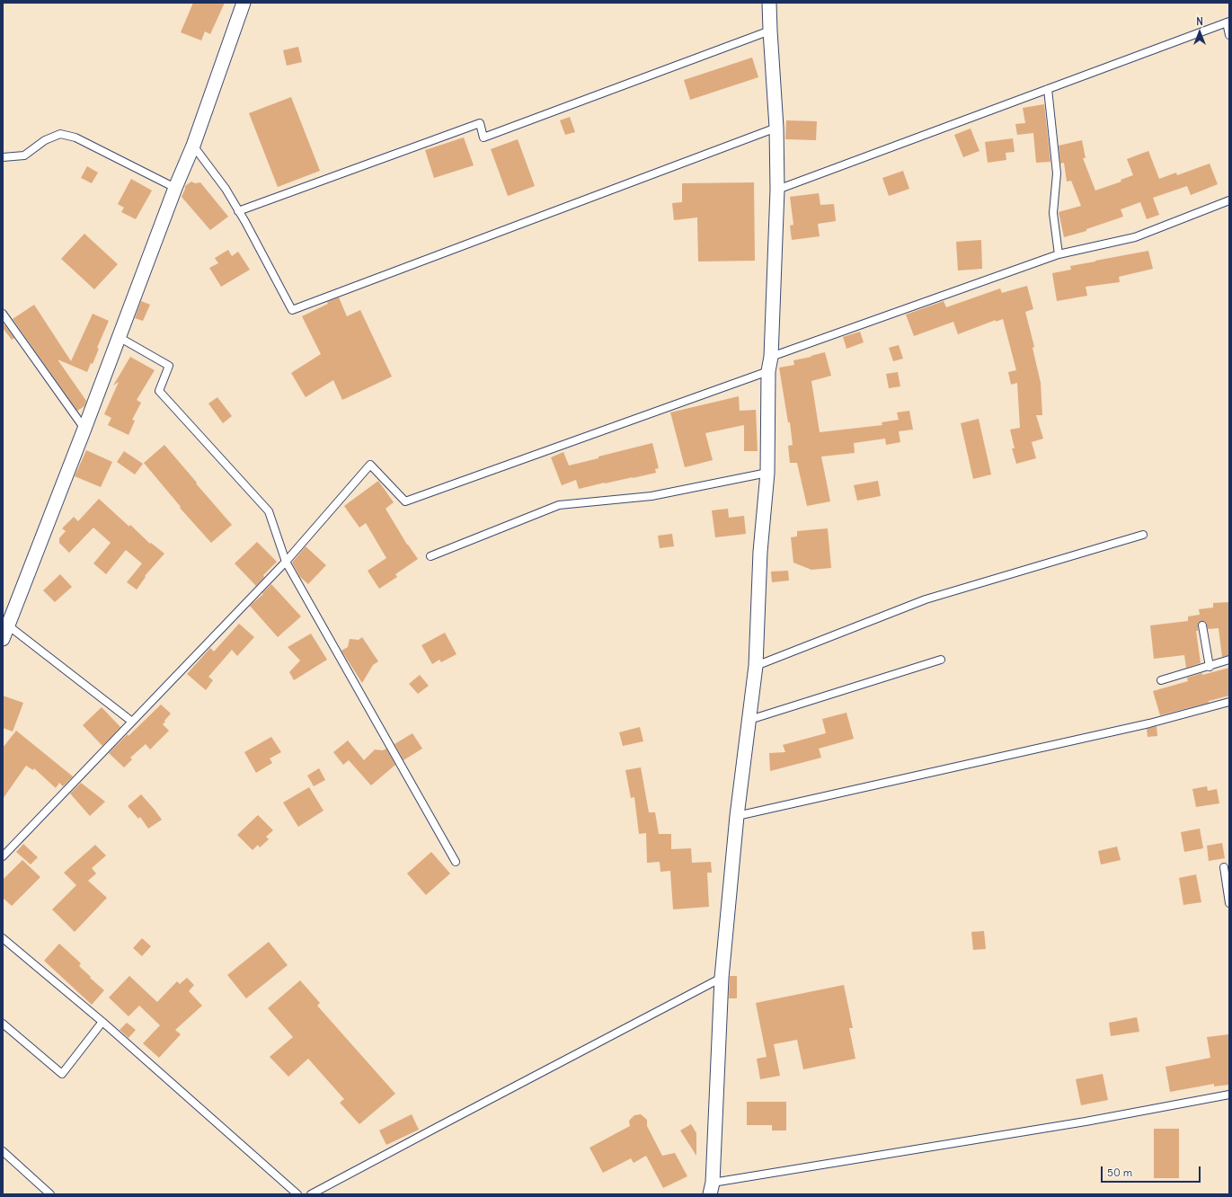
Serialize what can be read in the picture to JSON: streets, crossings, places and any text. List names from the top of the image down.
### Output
{
  "scale_bar": "50 m",
  "north": "top"
}
